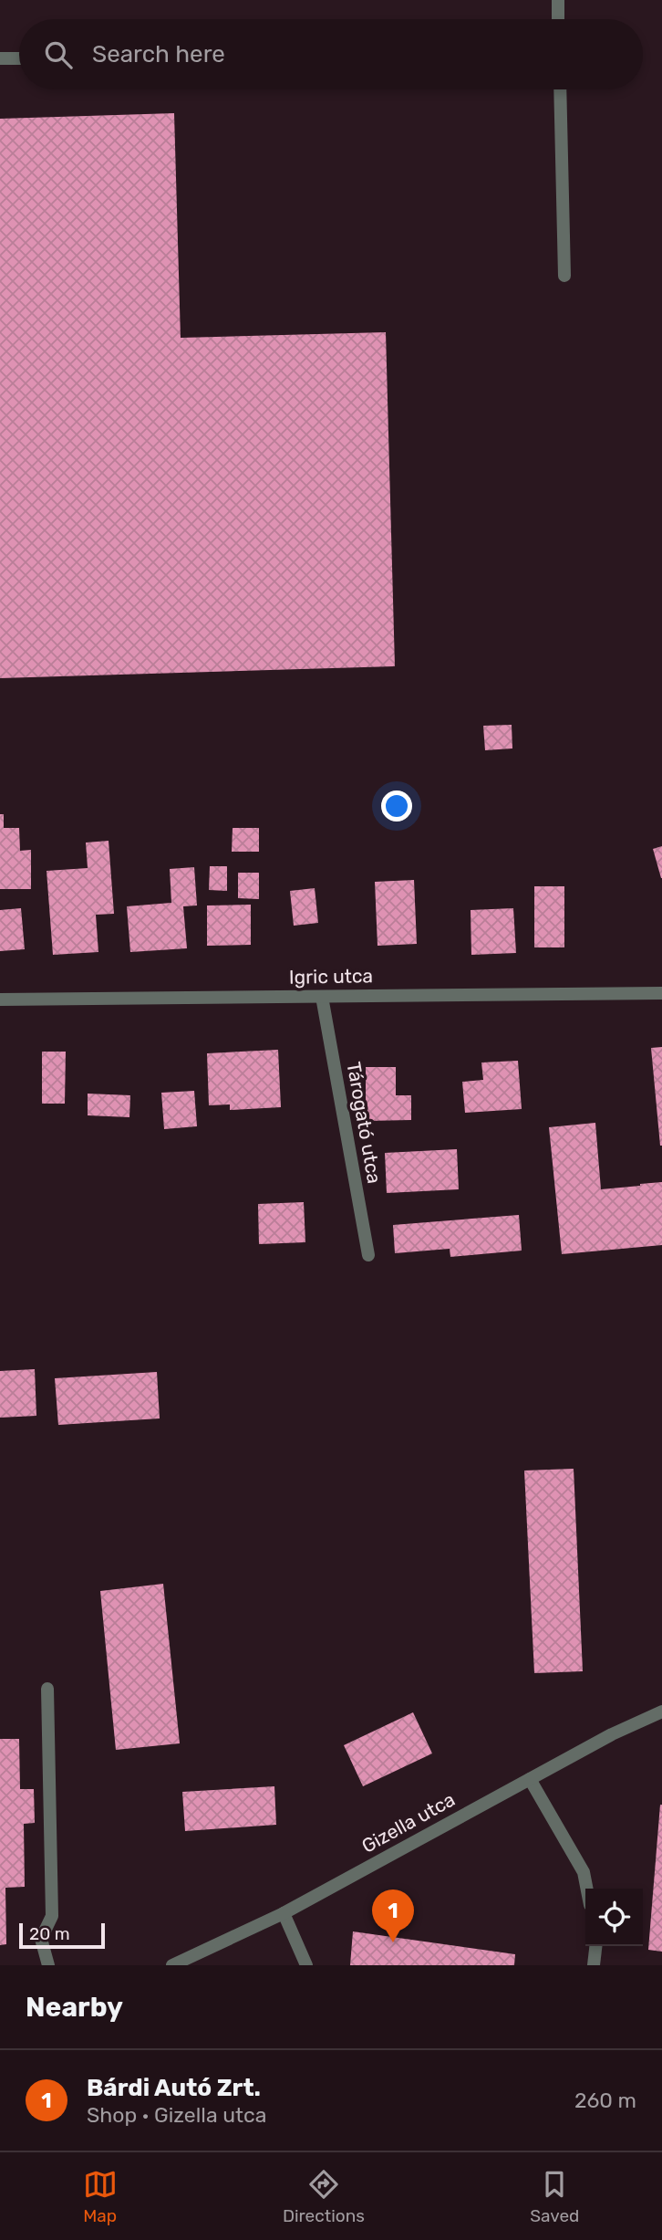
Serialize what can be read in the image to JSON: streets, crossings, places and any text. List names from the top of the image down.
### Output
{
  "streets": {
    "street": ["Igric utca", "Tárogató utca", "Gizella utca"]
  },
  "crossings": [
    ["Igric utca", "Tárogató utca"]
  ],
  "scale_bar": "20 m",
  "page": {
    "search": "Search here",
    "pins": "1",
    "scale": "20 m",
    "heading": "Nearby",
    "list": [
      {
        "mark": "1",
        "name": "Bárdi Autó Zrt.",
        "note": "Shop · Gizella utca",
        "value": "260 m"
      }
    ],
    "nav": ["Map", "Directions", "Saved"]
  }
}
